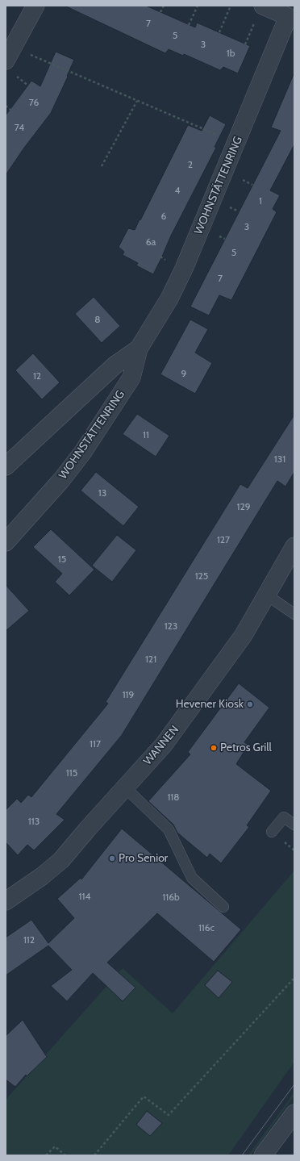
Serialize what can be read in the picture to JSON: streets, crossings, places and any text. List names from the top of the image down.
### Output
{
  "streets": {
    "street": ["WOHNSTÄTTENRING", "WANNEN"]
  },
  "places": ["Hevener Kiosk", "Petros Grill", "Pro Senior"],
  "house_numbers": [
    "7",
    "5",
    "3",
    "1b",
    "76",
    "74",
    "2",
    "4",
    "1",
    "6",
    "3",
    "6a",
    "5",
    "7",
    "8",
    "9",
    "12",
    "11",
    "131",
    "13",
    "129",
    "127",
    "15",
    "125",
    "123",
    "121",
    "119",
    "117",
    "115",
    "118",
    "113",
    "114",
    "116b",
    "116c",
    "112"
  ]
}
